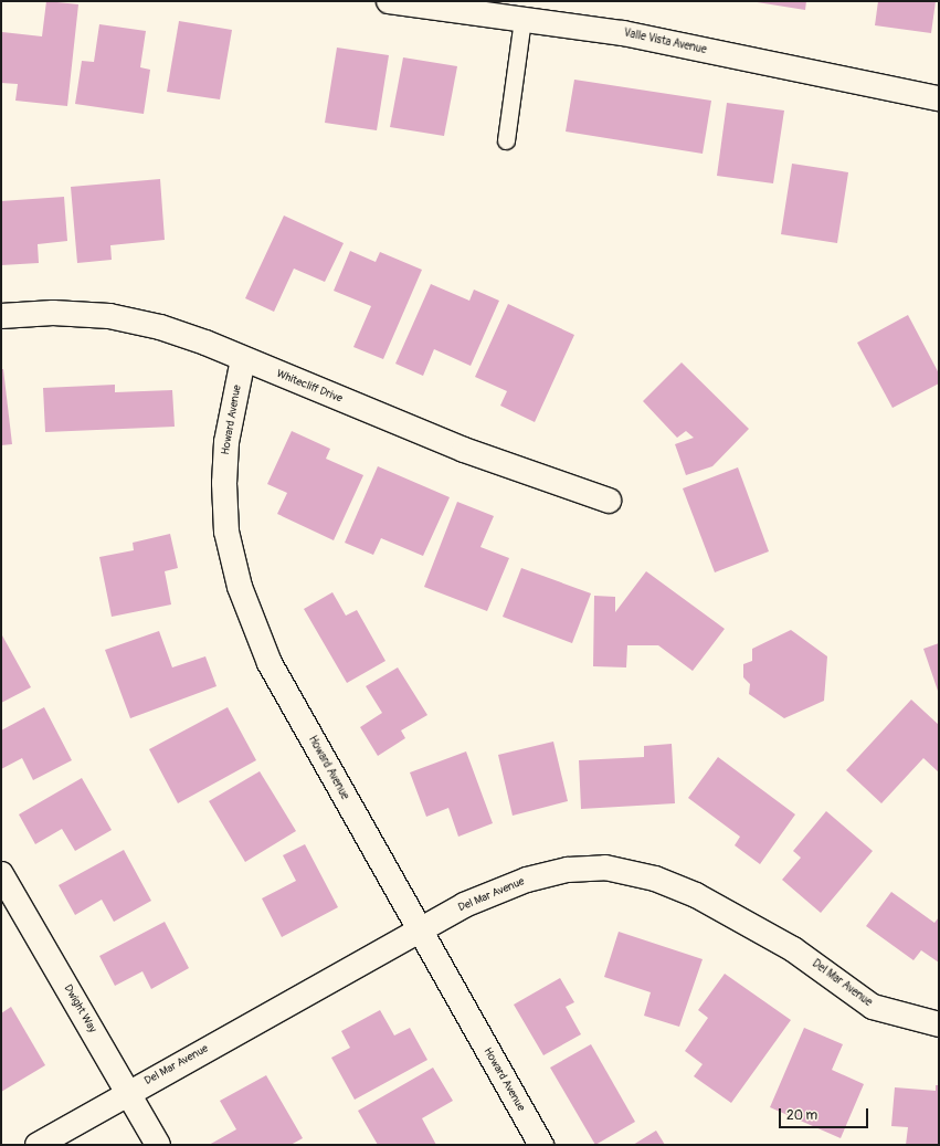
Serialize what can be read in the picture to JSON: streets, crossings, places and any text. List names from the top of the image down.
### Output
{
  "streets": {
    "street": [
      "Valle Vista Avenue",
      "Whitecliff Drive",
      "Howard Avenue",
      "Del Mar Avenue",
      "Dwight Way"
    ]
  },
  "crossings": [
    ["Whitecliff Drive", "Howard Avenue"],
    ["Howard Avenue", "Del Mar Avenue"],
    ["Del Mar Avenue", "Dwight Way"]
  ],
  "scale_bar": "20 m"
}
